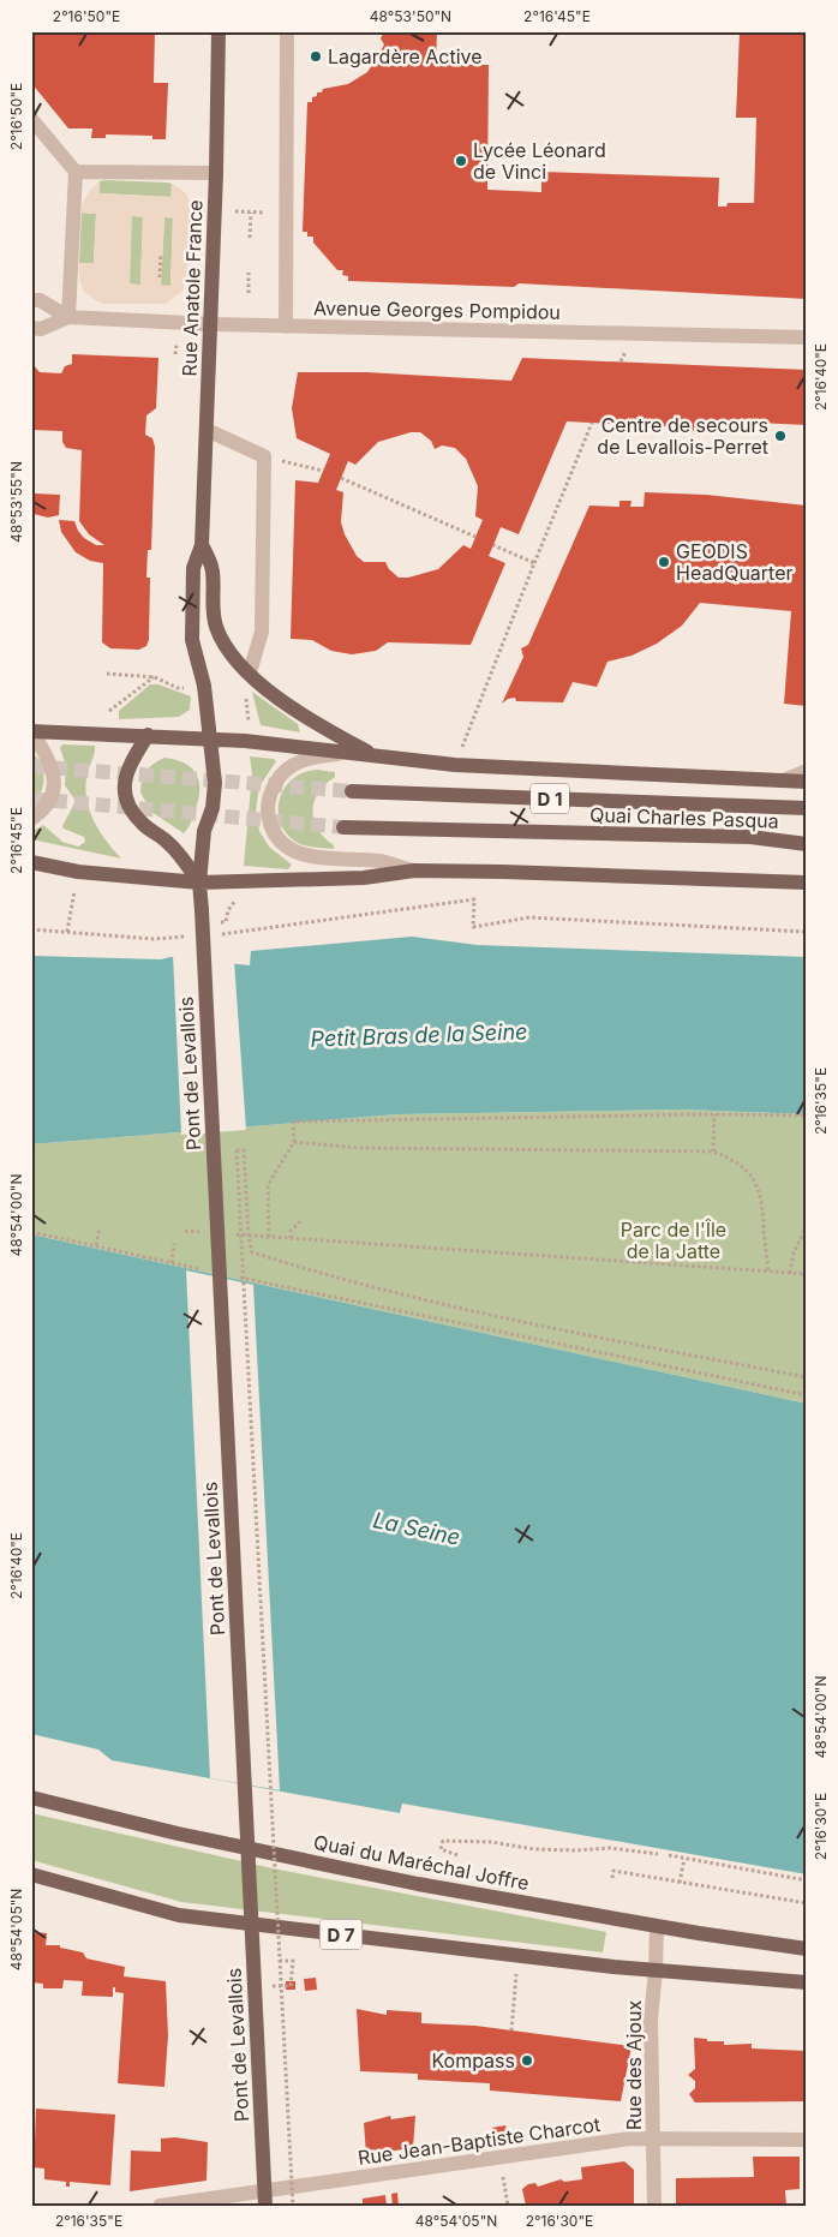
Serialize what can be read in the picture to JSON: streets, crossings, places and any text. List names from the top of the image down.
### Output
{
  "streets": {
    "main road": [
      "Rue Anatole France",
      "D 1",
      "Quai Charles Pasqua",
      "Pont de Levallois",
      "Quai du Maréchal Joffre",
      "D 7"
    ],
    "street": ["Avenue Georges Pompidou", "Rue des Ajoux", "Rue Jean-Baptiste Charcot"]
  },
  "crossings": [
    ["Rue Anatole France", "Avenue Georges Pompidou"],
    ["Rue Anatole France", "Pont de Levallois"],
    ["Quai du Maréchal Joffre", "Rue des Ajoux"],
    ["D 7", "Rue des Ajoux"],
    ["Rue des Ajoux", "Rue Jean-Baptiste Charcot"]
  ],
  "water": ["Petit Bras de la Seine", "La Seine"],
  "parks": ["Parc de l'Île de la Jatte"],
  "places": [
    "Lagardère Active",
    "Lycée Léonard de Vinci",
    "Centre de secours de Levallois-Perret",
    "GEODIS HeadQuarter",
    "Kompass"
  ],
  "coordinates": [
    "2°16'50\"E",
    "48°53'50\"N",
    "2°16'45\"E",
    "2°16'40\"E",
    "48°53'55\"N",
    "2°16'35\"E",
    "48°54'00\"N",
    "2°16'30\"E",
    "48°54'05\"N"
  ]
}
